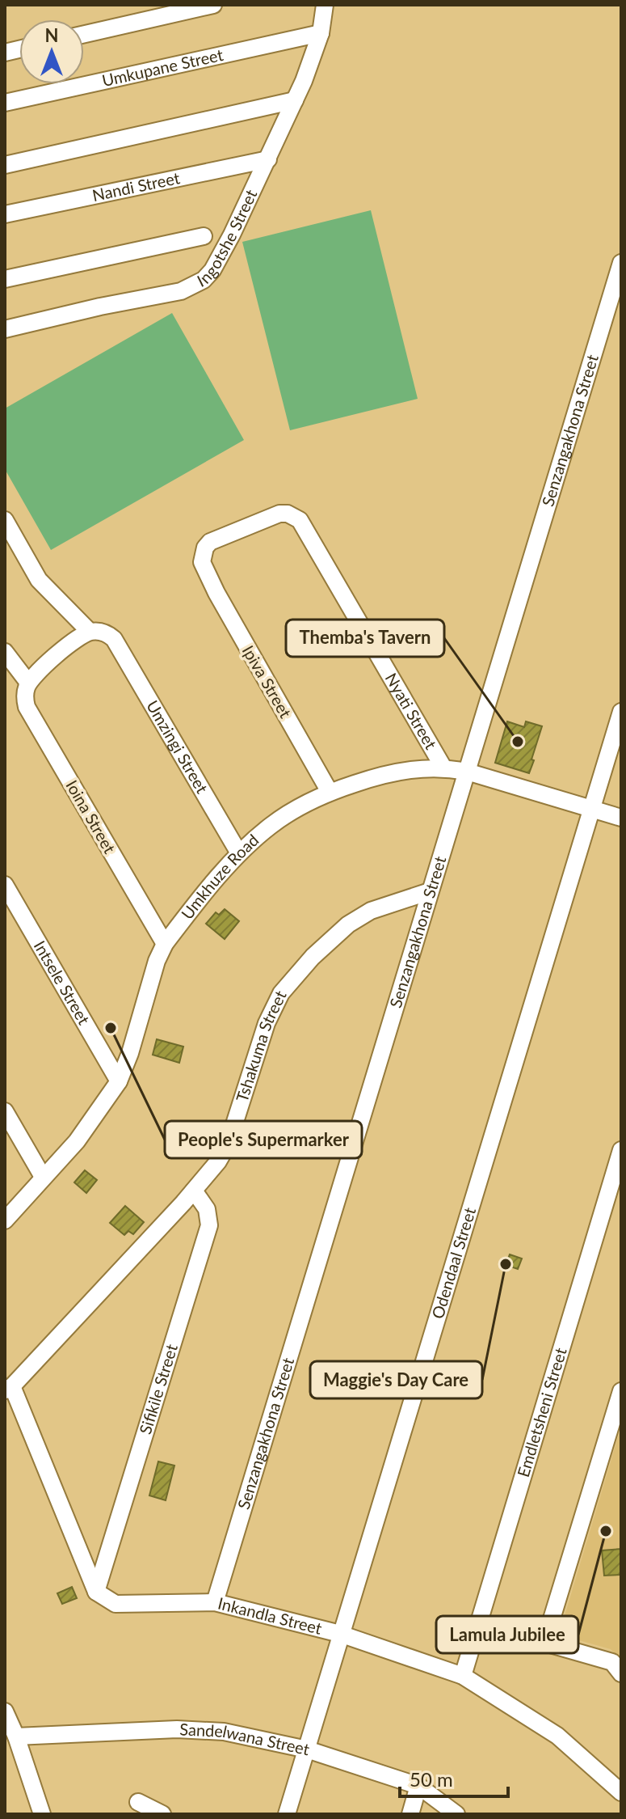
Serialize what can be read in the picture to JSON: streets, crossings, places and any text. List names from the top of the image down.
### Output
{
  "streets": {
    "street": [
      "Umkupane Street",
      "Nandi Street",
      "Ingotshe Street",
      "Senzangakhona Street",
      "Ipiva Street",
      "Nyati Street",
      "Umzingi Street",
      "Ioina Street",
      "Umkhuze Road",
      "Intsele Street",
      "Tshakuma Street",
      "Odendaal Street",
      "Sifikile Street",
      "Emdletsheni Street",
      "Inkandla Street",
      "Sandelwana Street"
    ]
  },
  "crossings": [
    ["Umkupane Street", "Ingotshe Street"],
    ["Nandi Street", "Ingotshe Street"],
    ["Senzangakhona Street", "Umkhuze Road"],
    ["Senzangakhona Street", "Tshakuma Street"],
    ["Senzangakhona Street", "Inkandla Street"],
    ["Ipiva Street", "Nyati Street"],
    ["Ipiva Street", "Umkhuze Road"],
    ["Nyati Street", "Umkhuze Road"],
    ["Umzingi Street", "Umkhuze Road"],
    ["Ioina Street", "Umkhuze Road"],
    ["Umkhuze Road", "Intsele Street"],
    ["Umkhuze Road", "Odendaal Street"],
    ["Tshakuma Street", "Sifikile Street"],
    ["Odendaal Street", "Inkandla Street"],
    ["Odendaal Street", "Sandelwana Street"],
    ["Sifikile Street", "Inkandla Street"],
    ["Emdletsheni Street", "Inkandla Street"]
  ],
  "places": [
    "Themba's Tavern",
    "People's Supermarker",
    "Maggie's Day Care",
    "Lamula Jubilee"
  ],
  "scale_bar": "50 m",
  "north": "top"
}
